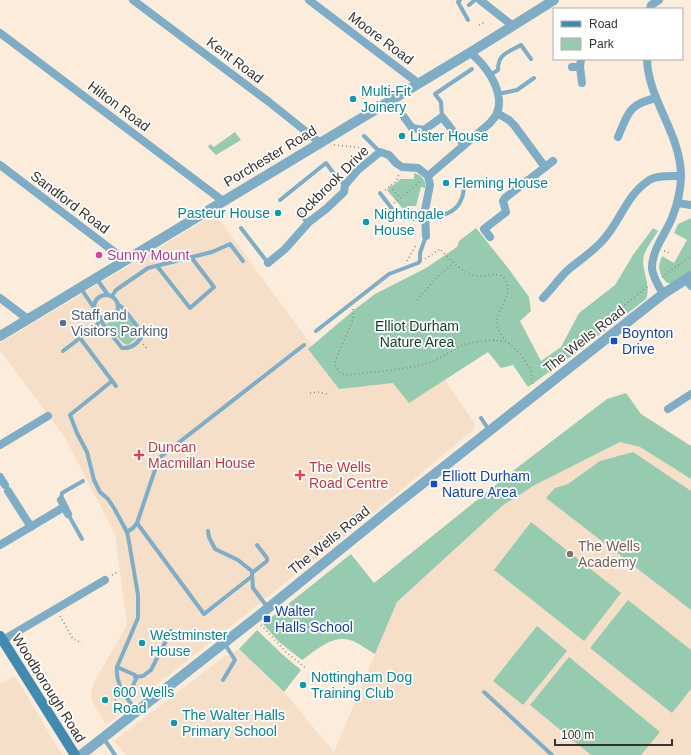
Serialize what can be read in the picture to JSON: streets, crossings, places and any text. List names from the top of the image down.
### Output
{
  "streets": {
    "main road": ["Woodborough Road"],
    "street": [
      "Moore Road",
      "Kent Road",
      "Hilton Road",
      "Porchester Road",
      "Ockbrook Drive",
      "Sandford Road",
      "The Wells Road"
    ]
  },
  "crossings": [
    ["Moore Road", "Porchester Road"],
    ["Kent Road", "Porchester Road"],
    ["Hilton Road", "Porchester Road"],
    ["Porchester Road", "Sandford Road"]
  ],
  "parks": ["Elliot Durham Nature Area"],
  "places": {
    "other": [
      "Multi-Fit Joinery",
      "Lister House",
      "Fleming House",
      "Pasteur House",
      "Nightingale House",
      "Sunny Mount",
      "Staff and Visitors Parking",
      "The Wells Academy",
      "Westminster House",
      "Nottingham Dog Training Club",
      "600 Wells Road",
      "The Walter Halls Primary School"
    ],
    "transit": ["Boynton Drive", "Elliott Durham Nature Area", "Walter Halls School"],
    "health": ["Duncan Macmillan House", "The Wells Road Centre"]
  },
  "legend": ["Road", "Park"],
  "scale_bar": "100 m"
}
